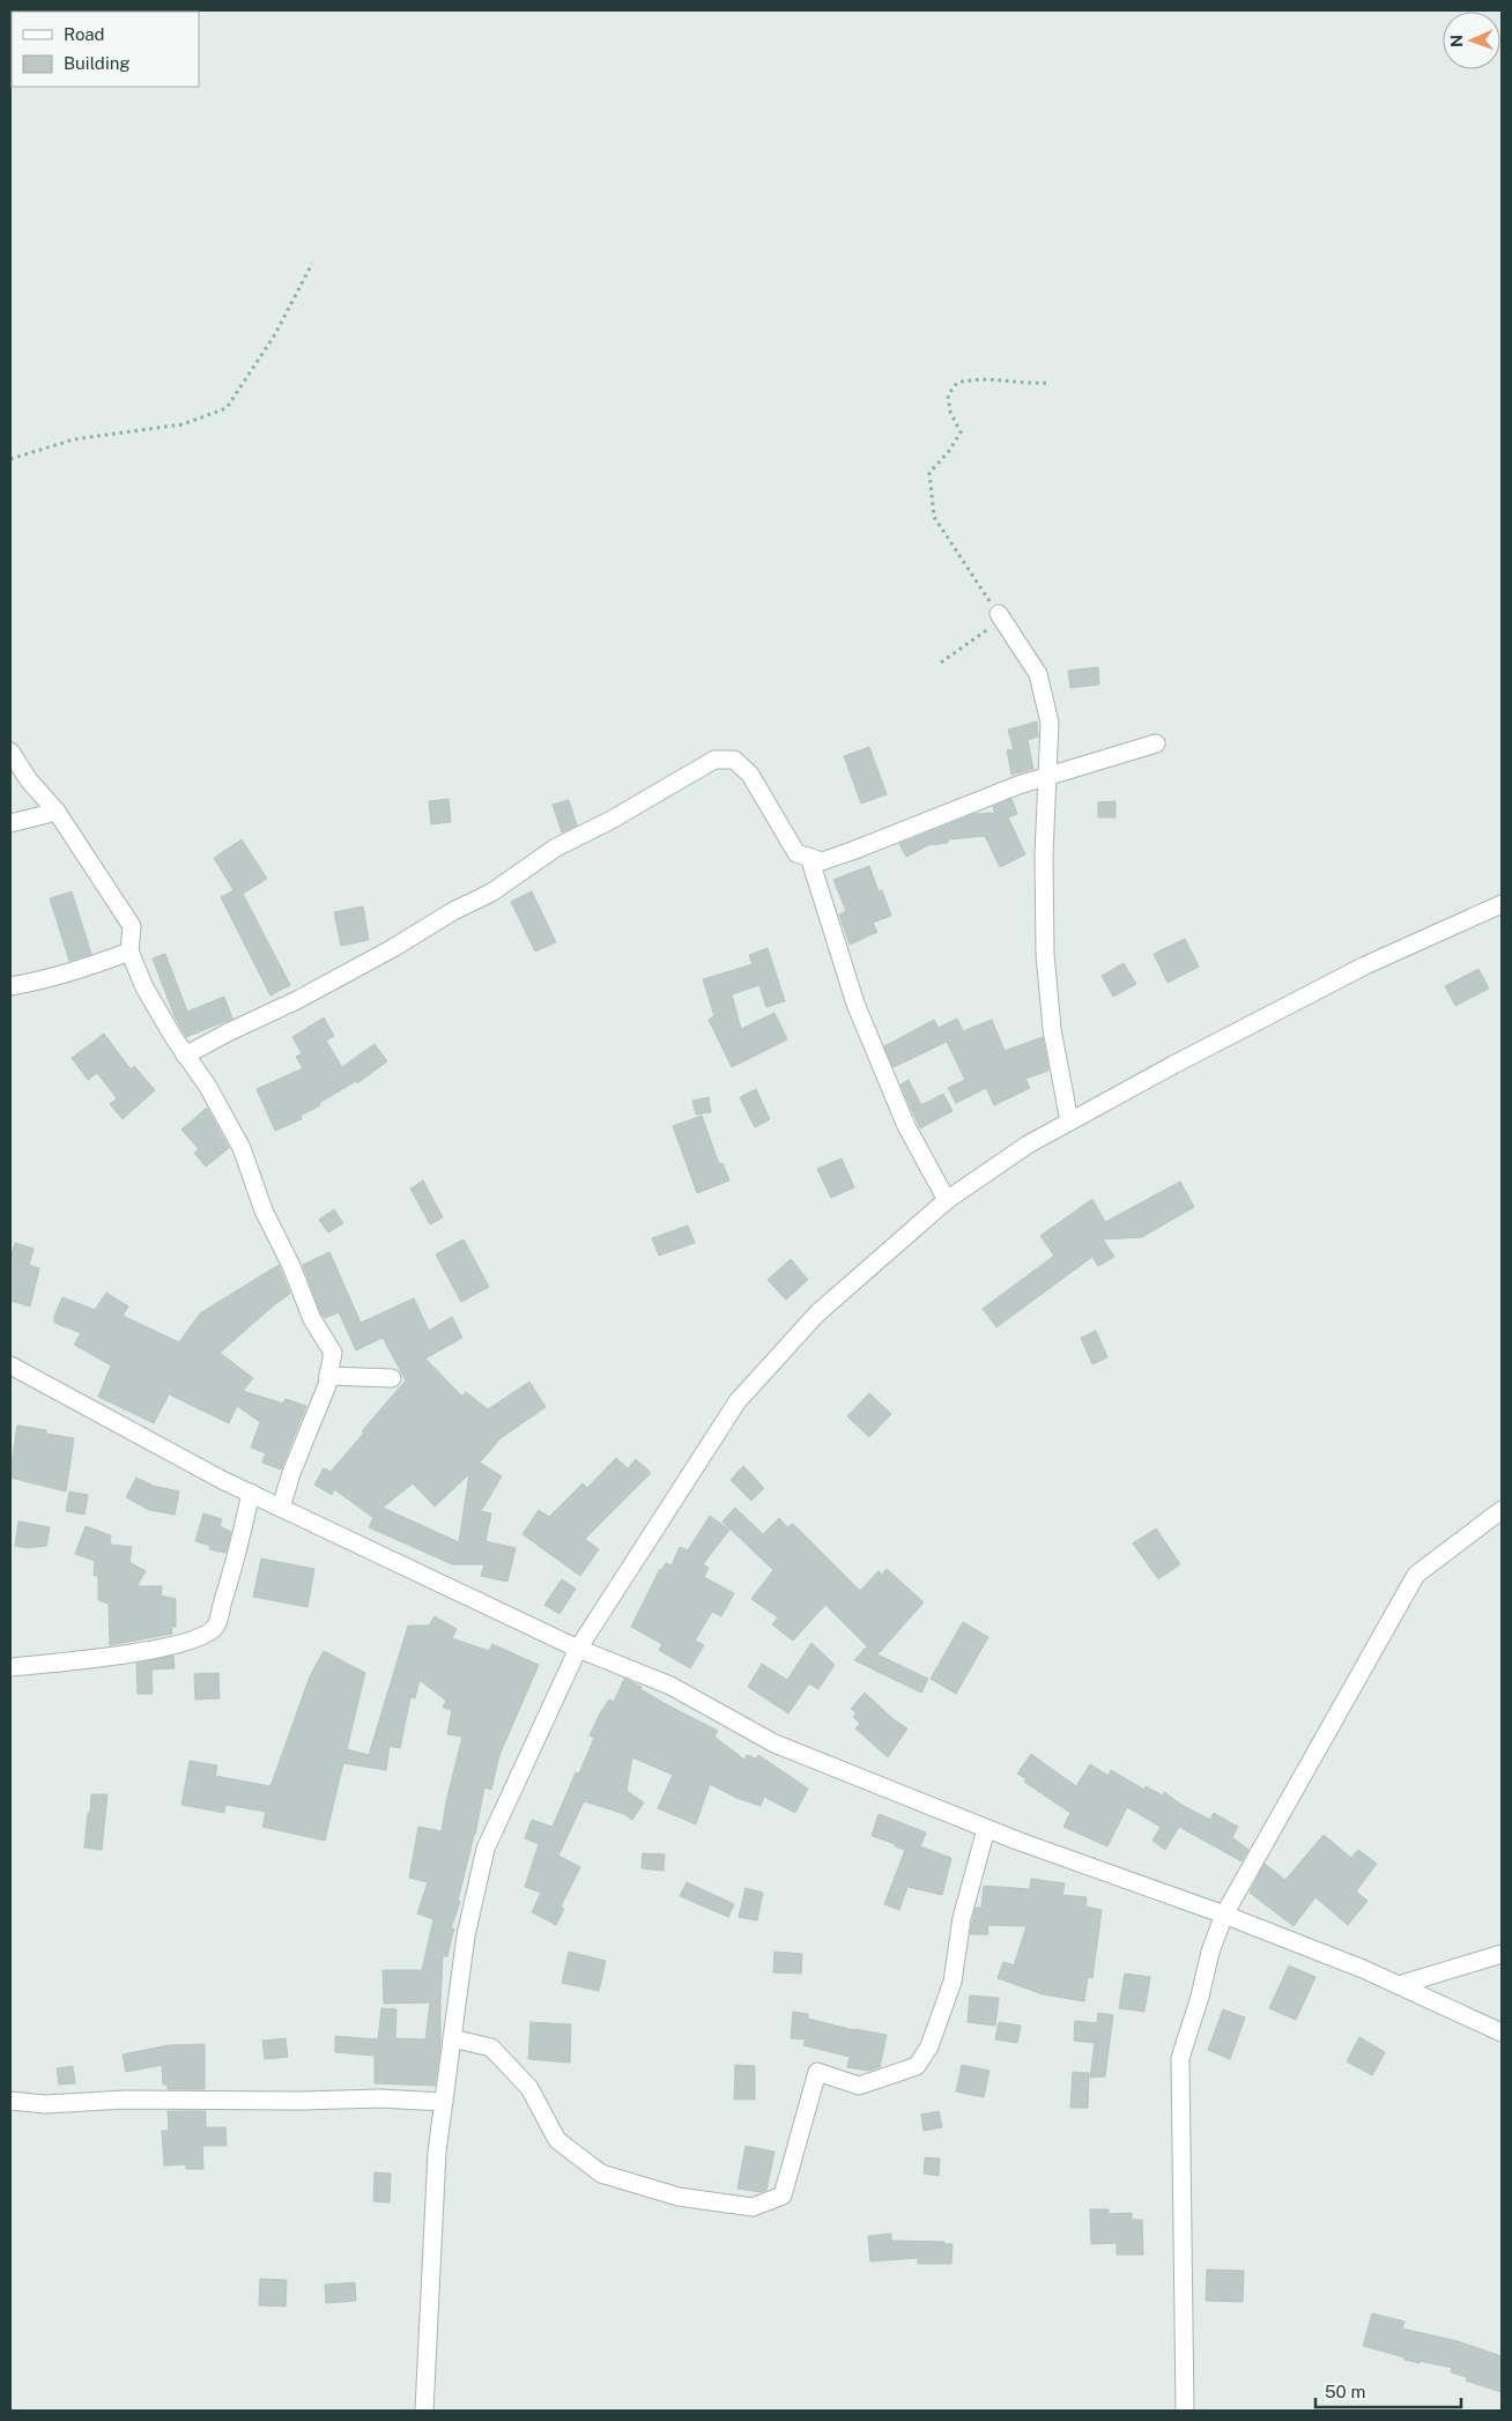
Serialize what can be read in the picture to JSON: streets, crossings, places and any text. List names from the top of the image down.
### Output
{
  "legend": ["Road", "Building"],
  "scale_bar": "50 m",
  "north": "left"
}
